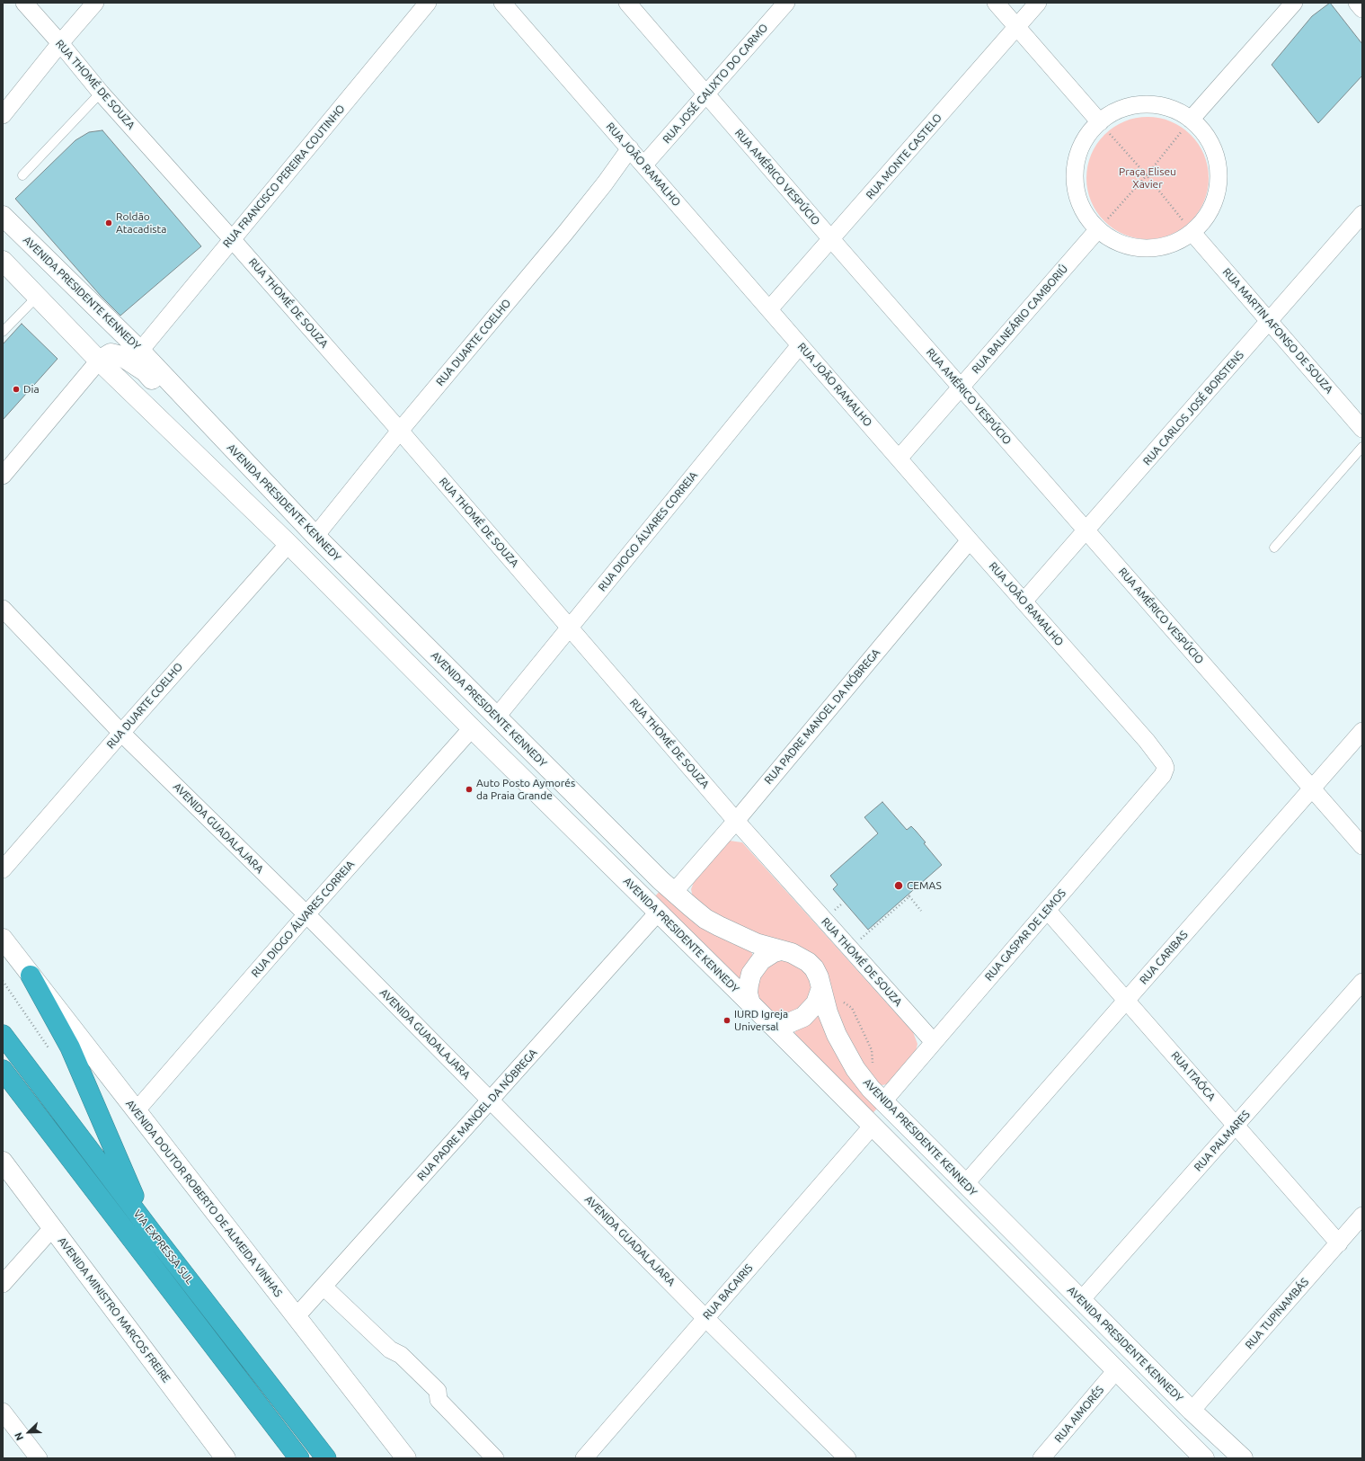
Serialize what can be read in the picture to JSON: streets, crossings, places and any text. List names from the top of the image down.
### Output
{
  "streets": {
    "highway": ["VIA EXPRESSA SUL"],
    "main road": ["AVENIDA PRESIDENTE KENNEDY", "AVENIDA DOUTOR ROBERTO DE ALMEIDA VINHAS", "AVENIDA MINISTRO MARCOS FREIRE"],
    "street": [
      "RUA JOSÉ CALIXTO DO CARMO",
      "RUA THOMÉ DE SOUZA",
      "RUA MONTE CASTELO",
      "RUA JOÃO RAMALHO",
      "RUA FRANCISCO PEREIRA COUTINHO",
      "RUA AMÉRICO VESPÚCIO",
      "RUA BALNEÁRIO CAMBORIÚ",
      "RUA MARTIN AFONSO DE SOUZA",
      "RUA DUARTE COELHO",
      "RUA CARLOS JOSÉ BORSTENS",
      "RUA DIOGO ÁLVARES CORREIA",
      "RUA PADRE MANOEL DA NÓBREGA",
      "AVENIDA GUADALAJARA",
      "RUA GASPAR DE LEMOS",
      "RUA CARIBAS",
      "RUA ITAÓCA",
      "RUA PALMARES",
      "RUA BACAIRIS",
      "RUA TUPINAMBÁS",
      "RUA AIMORÉS"
    ]
  },
  "crossings": [
    ["RUA JOSÉ CALIXTO DO CARMO", "RUA JOÃO RAMALHO"],
    ["RUA JOSÉ CALIXTO DO CARMO", "RUA AMÉRICO VESPÚCIO"],
    ["RUA THOMÉ DE SOUZA", "RUA FRANCISCO PEREIRA COUTINHO"],
    ["RUA THOMÉ DE SOUZA", "RUA DUARTE COELHO"],
    ["RUA THOMÉ DE SOUZA", "RUA DIOGO ÁLVARES CORREIA"],
    ["RUA THOMÉ DE SOUZA", "RUA PADRE MANOEL DA NÓBREGA"],
    ["RUA THOMÉ DE SOUZA", "RUA GASPAR DE LEMOS"],
    ["RUA MONTE CASTELO", "RUA JOÃO RAMALHO"],
    ["RUA MONTE CASTELO", "RUA AMÉRICO VESPÚCIO"],
    ["RUA JOÃO RAMALHO", "RUA BALNEÁRIO CAMBORIÚ"],
    ["RUA JOÃO RAMALHO", "RUA DUARTE COELHO"],
    ["RUA JOÃO RAMALHO", "RUA CARLOS JOSÉ BORSTENS"],
    ["RUA JOÃO RAMALHO", "RUA DIOGO ÁLVARES CORREIA"],
    ["RUA JOÃO RAMALHO", "RUA PADRE MANOEL DA NÓBREGA"],
    ["RUA JOÃO RAMALHO", "RUA GASPAR DE LEMOS"],
    ["RUA FRANCISCO PEREIRA COUTINHO", "AVENIDA PRESIDENTE KENNEDY"],
    ["RUA AMÉRICO VESPÚCIO", "RUA BALNEÁRIO CAMBORIÚ"],
    ["RUA AMÉRICO VESPÚCIO", "RUA CARLOS JOSÉ BORSTENS"],
    ["RUA AMÉRICO VESPÚCIO", "RUA CARIBAS"],
    ["AVENIDA PRESIDENTE KENNEDY", "RUA DUARTE COELHO"],
    ["AVENIDA PRESIDENTE KENNEDY", "RUA DIOGO ÁLVARES CORREIA"],
    ["AVENIDA PRESIDENTE KENNEDY", "RUA PADRE MANOEL DA NÓBREGA"],
    ["AVENIDA PRESIDENTE KENNEDY", "RUA GASPAR DE LEMOS"],
    ["AVENIDA PRESIDENTE KENNEDY", "RUA CARIBAS"],
    ["AVENIDA PRESIDENTE KENNEDY", "RUA PALMARES"],
    ["AVENIDA PRESIDENTE KENNEDY", "RUA BACAIRIS"],
    ["AVENIDA PRESIDENTE KENNEDY", "RUA TUPINAMBÁS"],
    ["AVENIDA PRESIDENTE KENNEDY", "RUA AIMORÉS"],
    ["RUA MARTIN AFONSO DE SOUZA", "RUA CARLOS JOSÉ BORSTENS"],
    ["RUA DUARTE COELHO", "AVENIDA GUADALAJARA"],
    ["RUA DIOGO ÁLVARES CORREIA", "AVENIDA GUADALAJARA"],
    ["RUA DIOGO ÁLVARES CORREIA", "AVENIDA DOUTOR ROBERTO DE ALMEIDA VINHAS"],
    ["RUA PADRE MANOEL DA NÓBREGA", "AVENIDA GUADALAJARA"],
    ["RUA PADRE MANOEL DA NÓBREGA", "AVENIDA DOUTOR ROBERTO DE ALMEIDA VINHAS"],
    ["AVENIDA GUADALAJARA", "RUA BACAIRIS"],
    ["RUA GASPAR DE LEMOS", "RUA ITAÓCA"],
    ["RUA CARIBAS", "RUA ITAÓCA"],
    ["RUA ITAÓCA", "RUA PALMARES"],
    ["RUA ITAÓCA", "RUA TUPINAMBÁS"]
  ],
  "parks": ["Praça Eliseu Xavier"],
  "places": [
    "Roldão Atacadista",
    "Dia",
    "Auto Posto Aymorés da Praia Grande",
    "CEMAS",
    "IURD Igreja Universal"
  ],
  "north": "bottom left"
}
